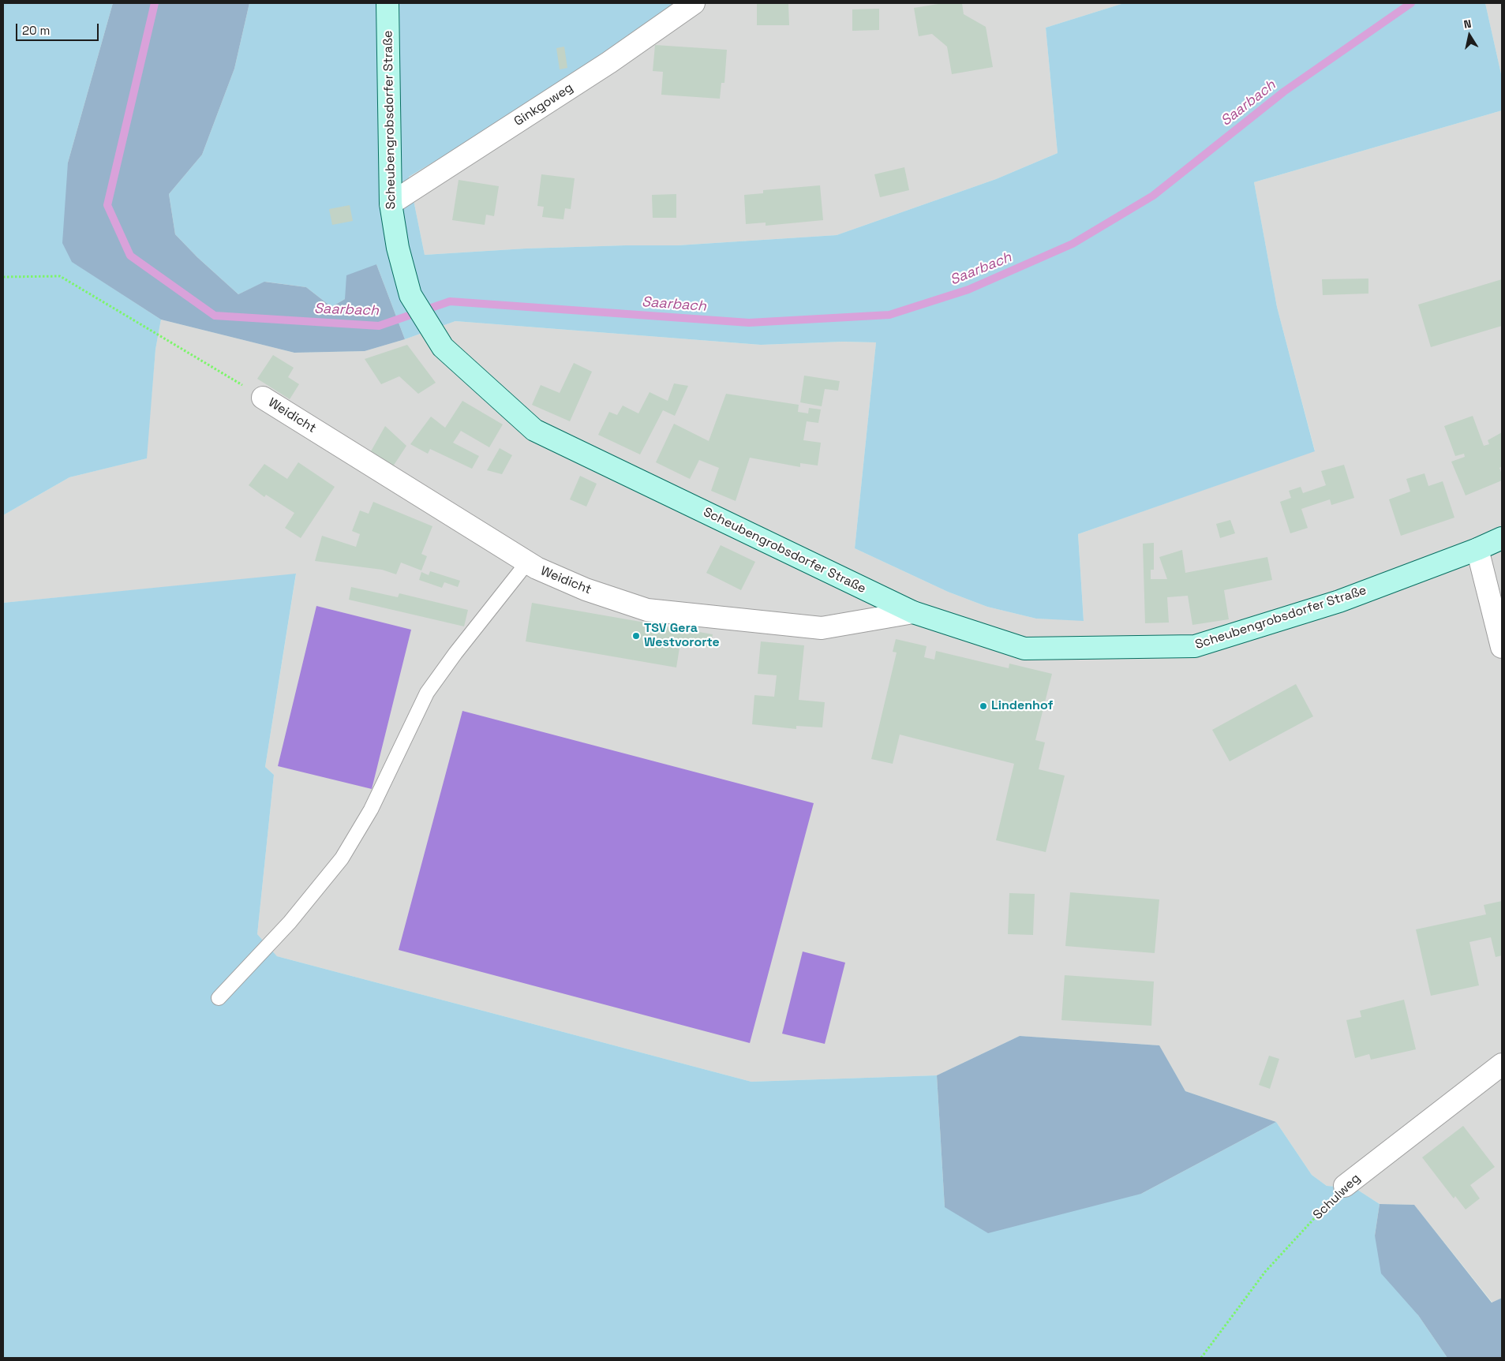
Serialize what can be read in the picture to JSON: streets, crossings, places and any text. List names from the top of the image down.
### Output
{
  "streets": {
    "main road": ["Scheubengrobsdorfer Straße"],
    "street": ["Ginkgoweg", "Weidicht", "Schulweg"]
  },
  "crossings": [
    ["Ginkgoweg", "Scheubengrobsdorfer Straße"],
    ["Scheubengrobsdorfer Straße", "Weidicht"]
  ],
  "water": ["Saarbach"],
  "places": ["TSV Gera Westvororte", "Lindenhof"],
  "scale_bar": "20 m",
  "north": "top"
}
